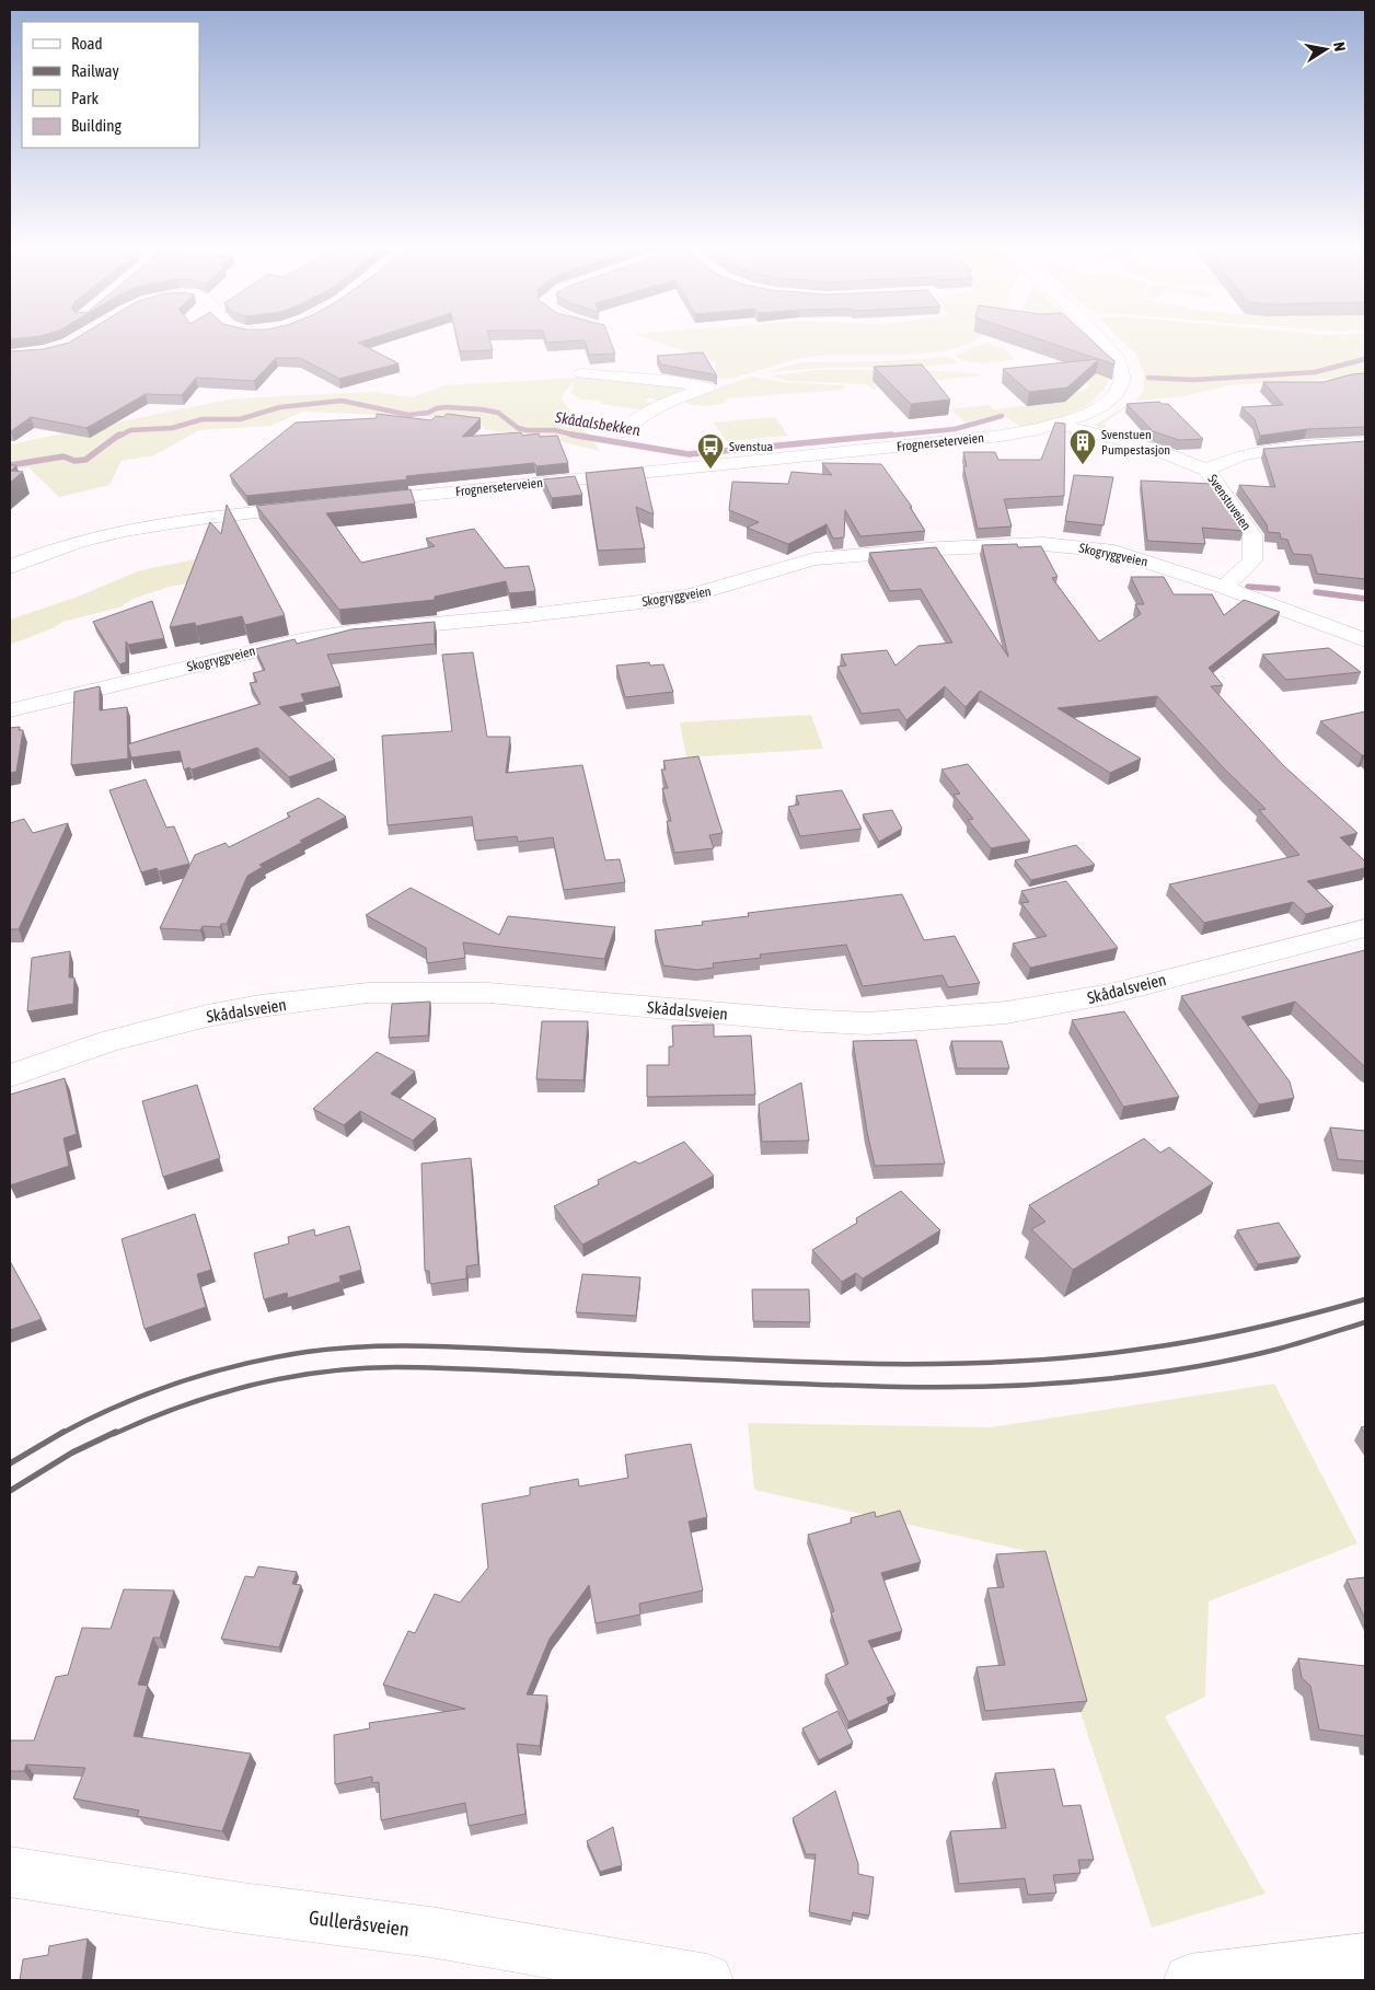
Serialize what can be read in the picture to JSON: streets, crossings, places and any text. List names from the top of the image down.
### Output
{
  "streets": {
    "street": [
      "Frognerseterveien",
      "Svenstuveien",
      "Skogryggveien",
      "Skådalsveien",
      "Gulleråsveien"
    ]
  },
  "crossings": [
    ["Frognerseterveien", "Svenstuveien"],
    ["Svenstuveien", "Skogryggveien"]
  ],
  "water": ["Skådalsbekken"],
  "places": {
    "building": ["Svenstuen Pumpestasjon"],
    "bus stop": ["Svenstua"]
  },
  "legend": [
    "Road",
    "Railway",
    "Park",
    "Building"
  ],
  "north": "right"
}
